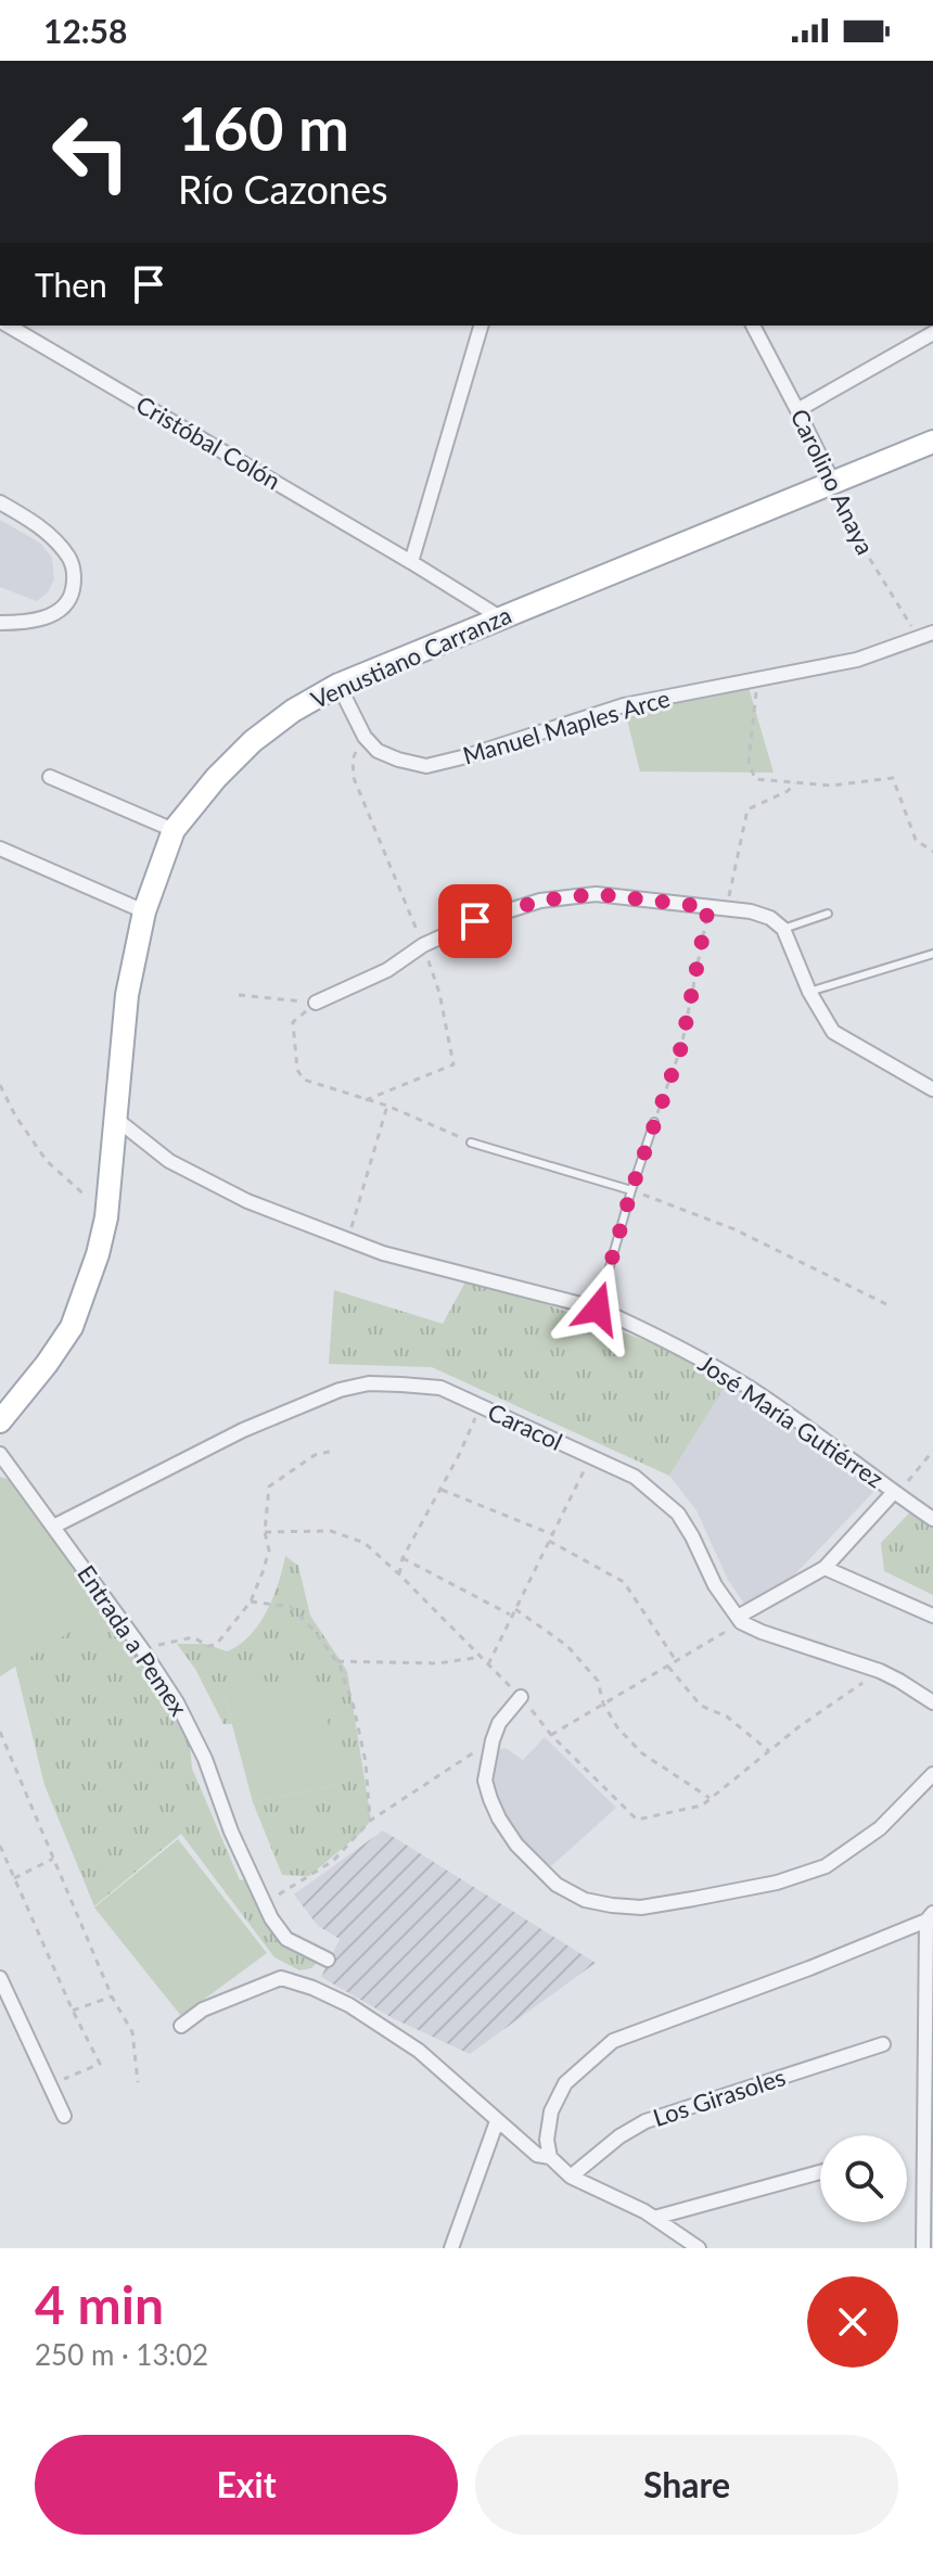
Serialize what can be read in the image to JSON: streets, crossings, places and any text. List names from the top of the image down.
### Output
{
  "streets": {
    "main road": ["Venustiano Carranza"],
    "street": [
      "Cristóbal Colón",
      "Carolino Anaya",
      "Manuel Maples Arce",
      "José María Gutiérrez",
      "Caracol",
      "Entrada a Pemex",
      "Los Girasoles"
    ]
  },
  "crossings": [
    ["Cristóbal Colón", "Venustiano Carranza"],
    ["Carolino Anaya", "Venustiano Carranza"],
    ["Carolino Anaya", "Manuel Maples Arce"],
    ["Venustiano Carranza", "José María Gutiérrez"],
    ["Caracol", "Entrada a Pemex"]
  ],
  "page": {
    "status": "12:58",
    "turn": ["160 m", "Río Cazones"],
    "then": "Then",
    "heading": ["4 min", "250 m · 13:02"],
    "buttons": ["Exit", "Share"]
  }
}
